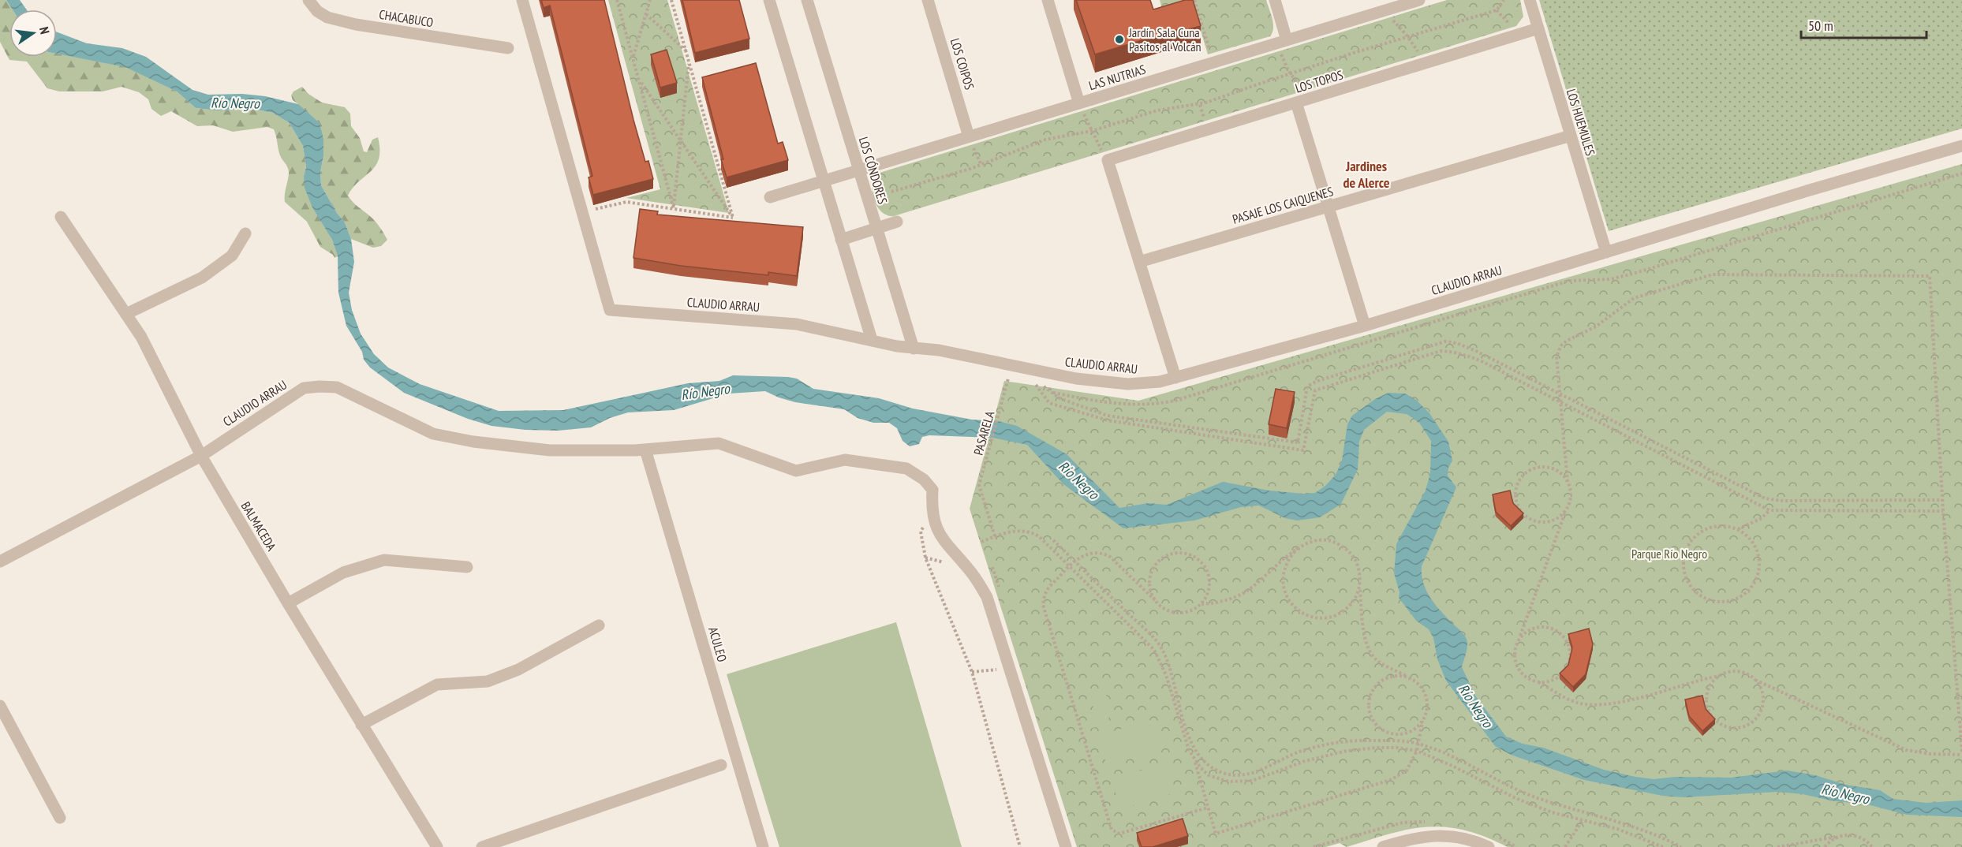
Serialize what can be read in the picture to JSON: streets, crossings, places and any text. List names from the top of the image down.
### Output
{
  "streets": {
    "street": [
      "CHACABUCO",
      "LOS COIPOS",
      "LAS NUTRIAS",
      "LOS TOPOS",
      "LOS HUEMULES",
      "LOS CÓNDORES",
      "PASAJE LOS CAIQUENES",
      "CLAUDIO ARRAU",
      "BALMACEDA",
      "ACULEO"
    ],
    "path": ["PASARELA"]
  },
  "crossings": [
    ["LOS COIPOS", "LAS NUTRIAS"],
    ["LAS NUTRIAS", "LOS CÓNDORES"],
    ["LOS TOPOS", "LOS HUEMULES"],
    ["LOS HUEMULES", "PASAJE LOS CAIQUENES"],
    ["LOS HUEMULES", "CLAUDIO ARRAU"],
    ["LOS CÓNDORES", "CLAUDIO ARRAU"],
    ["CLAUDIO ARRAU", "PASARELA"],
    ["CLAUDIO ARRAU", "BALMACEDA"],
    ["CLAUDIO ARRAU", "ACULEO"]
  ],
  "districts": ["Jardines de Alerce"],
  "water": ["Río Negro"],
  "parks": ["Parque Río Negro"],
  "places": ["Jardín Sala Cuna Pasitos al Volcán"],
  "scale_bar": "50 m",
  "north": "right"
}
